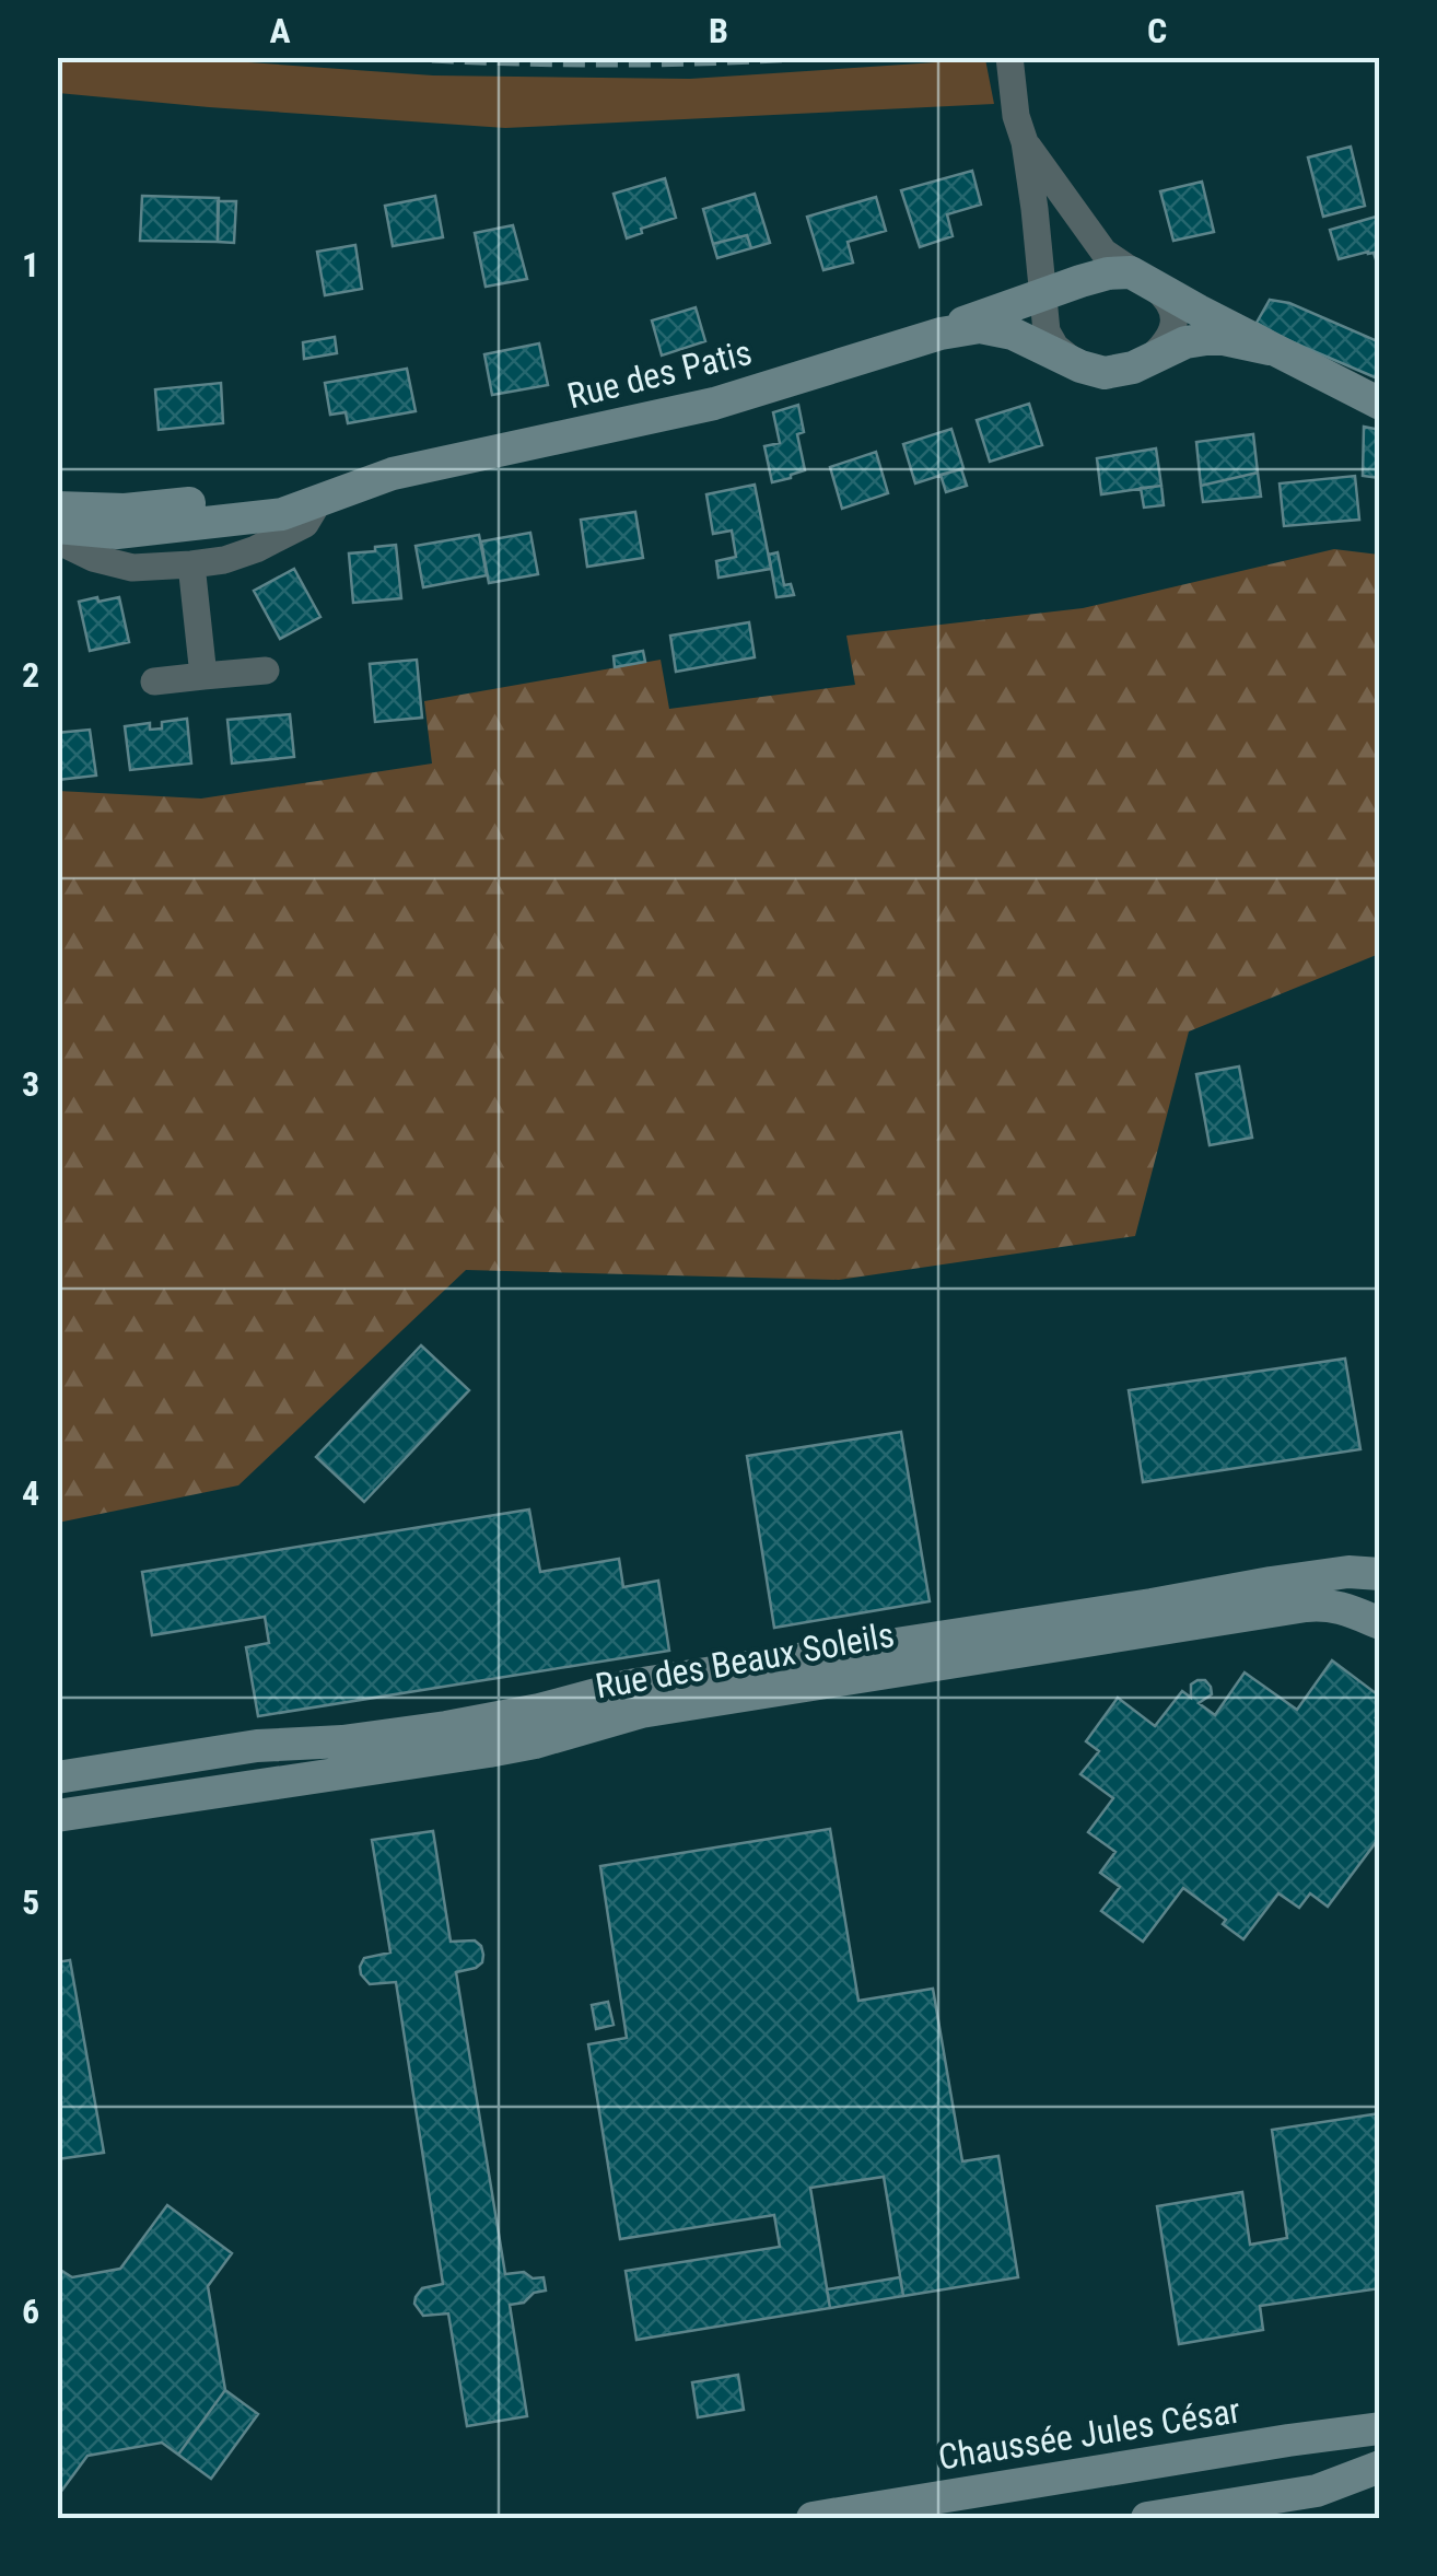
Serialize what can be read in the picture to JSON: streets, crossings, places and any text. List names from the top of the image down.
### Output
{
  "streets": {
    "main road": ["Rue des Patis", "Rue des Beaux Soleils", "Chaussée Jules César"]
  },
  "grid": {
    "columns": ["A", "B", "C"],
    "rows": [
      "1",
      "2",
      "3",
      "4",
      "5",
      "6"
    ]
  }
}
